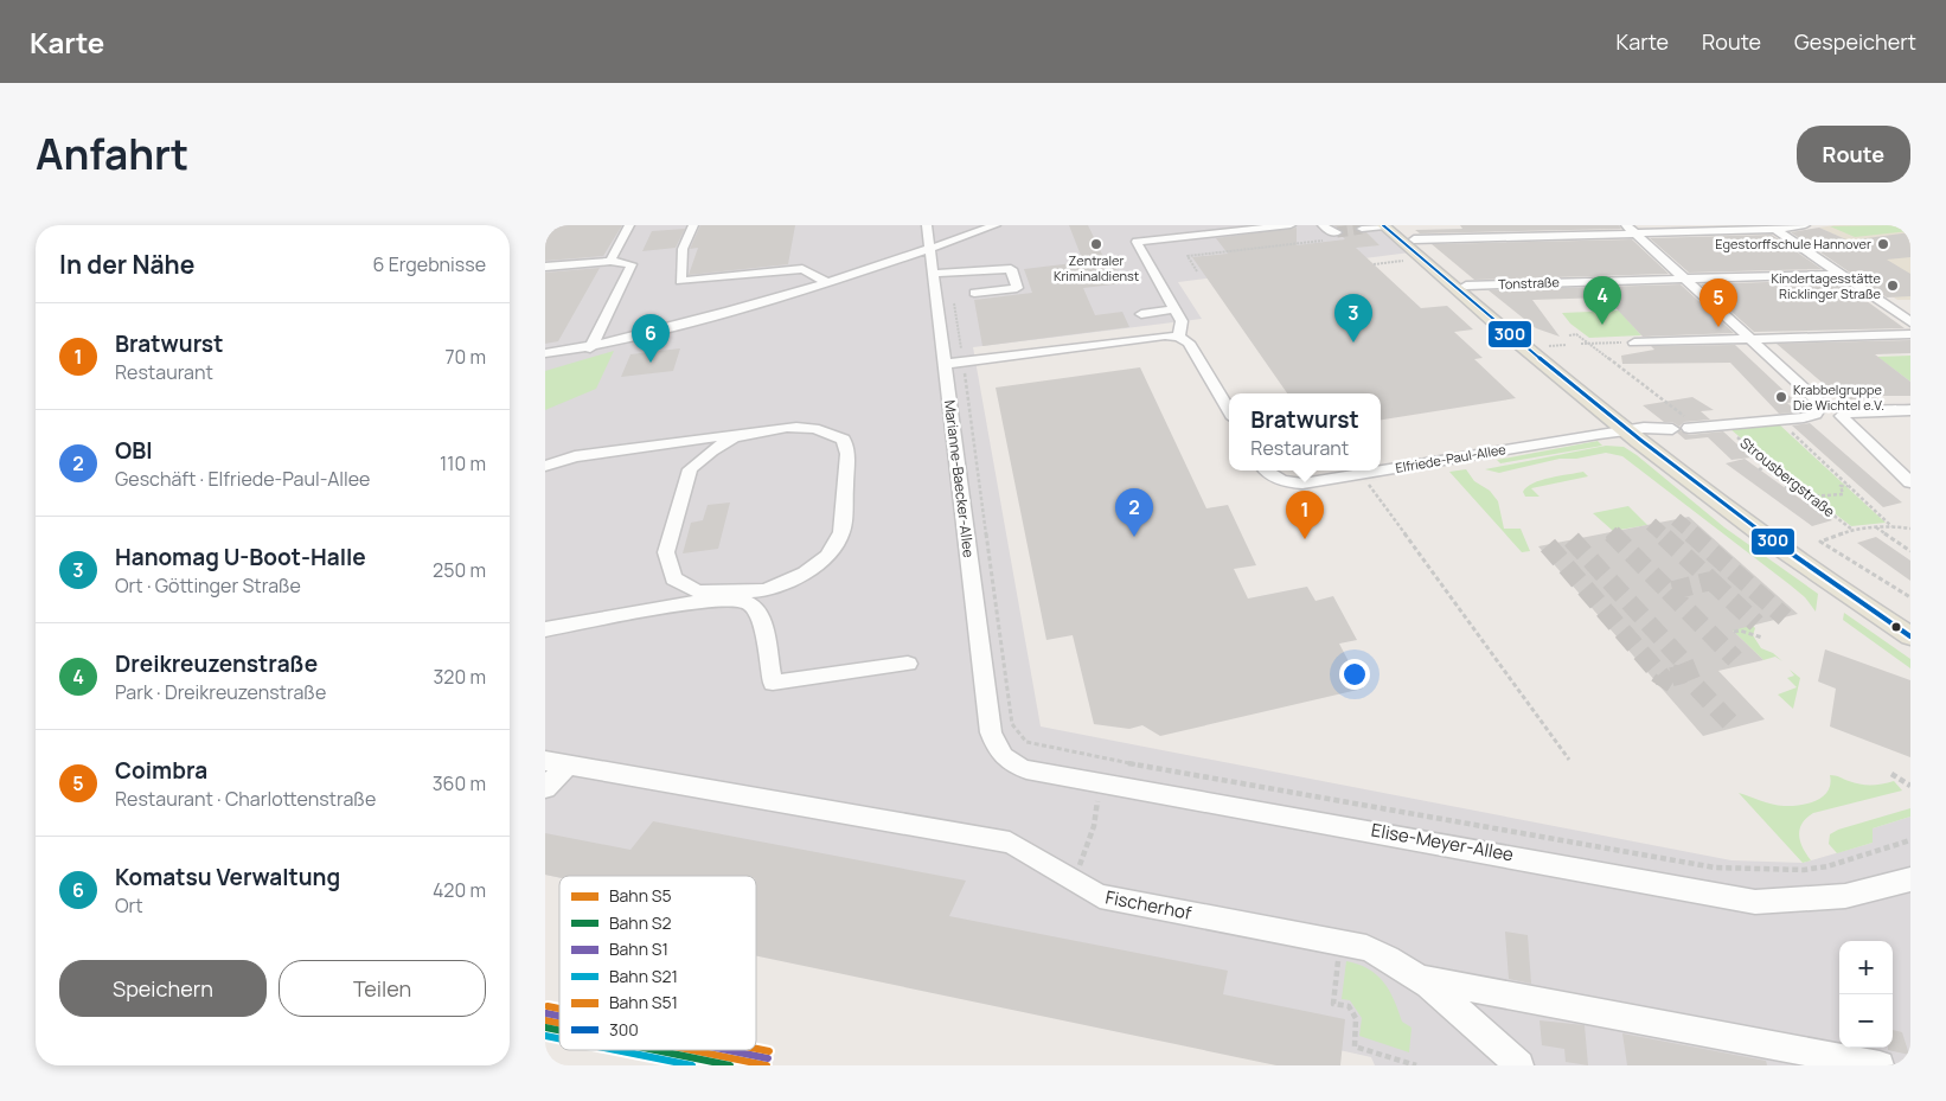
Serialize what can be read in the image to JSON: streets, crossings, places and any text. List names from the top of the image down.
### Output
{
  "streets": {
    "street": [
      "Tonstraße",
      "Elfriede-Paul-Allee",
      "Strousbergstraße",
      "Marianne-Baecker-Allee",
      "Elise-Meyer-Allee",
      "Fischerhof"
    ]
  },
  "crossings": [
    ["Marianne-Baecker-Allee", "Elise-Meyer-Allee"]
  ],
  "places": [
    "Zentraler Kriminaldienst",
    "Egestorffschule Hannover",
    "Kindertagesstätte Ricklinger Straße",
    "Krabbelgruppe Die Wichtel e.V."
  ],
  "lines": [
    "transit line 300",
    "rail line S51",
    "rail line S1",
    "rail line S5",
    "rail line S2",
    "rail line S21"
  ],
  "legend": [
    "Bahn S5",
    "Bahn S2",
    "Bahn S1",
    "Bahn S21",
    "Bahn S51",
    "300"
  ],
  "page": {
    "header": "Karte",
    "nav": ["Karte", "Route", "Gespeichert"],
    "title": "Anfahrt",
    "buttons": [
      "Route",
      ["Speichern", "Teilen"]
    ],
    "heading": ["In der Nähe", "6 Ergebnisse"],
    "pins": [
      "4",
      "5",
      "3",
      "6",
      "2",
      "1"
    ],
    "list": [
      {
        "mark": "1",
        "name": "Bratwurst",
        "note": "Restaurant",
        "value": "70 m"
      },
      {
        "mark": "2",
        "name": "OBI",
        "note": "Geschäft · Elfriede-Paul-Allee",
        "value": "110 m"
      },
      {
        "mark": "3",
        "name": "Hanomag U-Boot-Halle",
        "note": "Ort · Göttinger Straße",
        "value": "250 m"
      },
      {
        "mark": "4",
        "name": "Dreikreuzenstraße",
        "note": "Park · Dreikreuzenstraße",
        "value": "320 m"
      },
      {
        "mark": "5",
        "name": "Coimbra",
        "note": "Restaurant · Charlottenstraße",
        "value": "360 m"
      },
      {
        "mark": "6",
        "name": "Komatsu Verwaltung",
        "note": "Ort",
        "value": "420 m"
      }
    ],
    "popup": ["Bratwurst", "Restaurant"],
    "map_buttons": ["+", "−"]
  }
}
